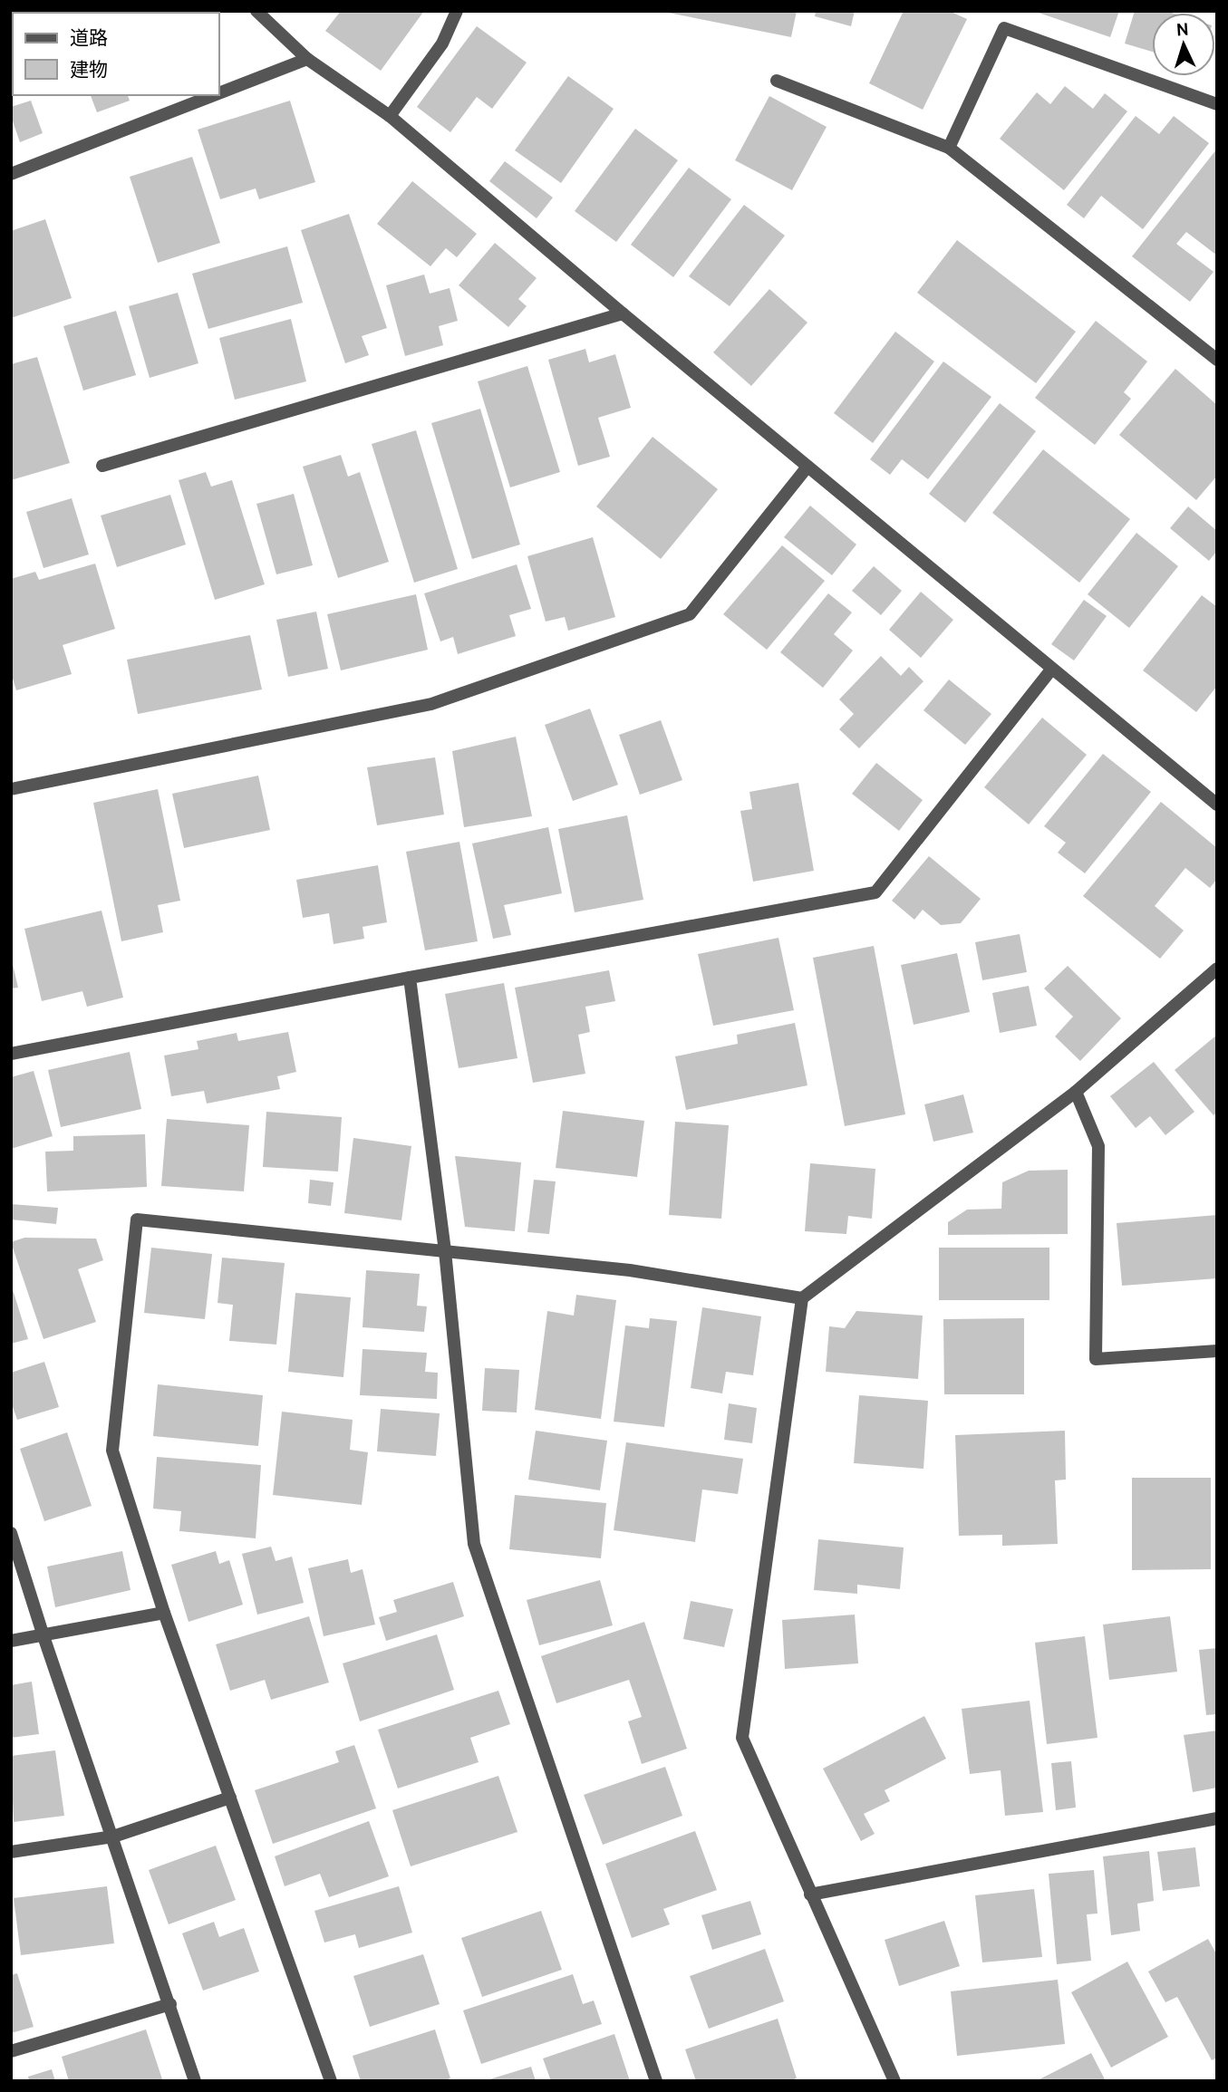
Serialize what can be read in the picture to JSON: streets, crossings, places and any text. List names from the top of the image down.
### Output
{
  "legend": ["道路", "建物"],
  "north": "top"
}
